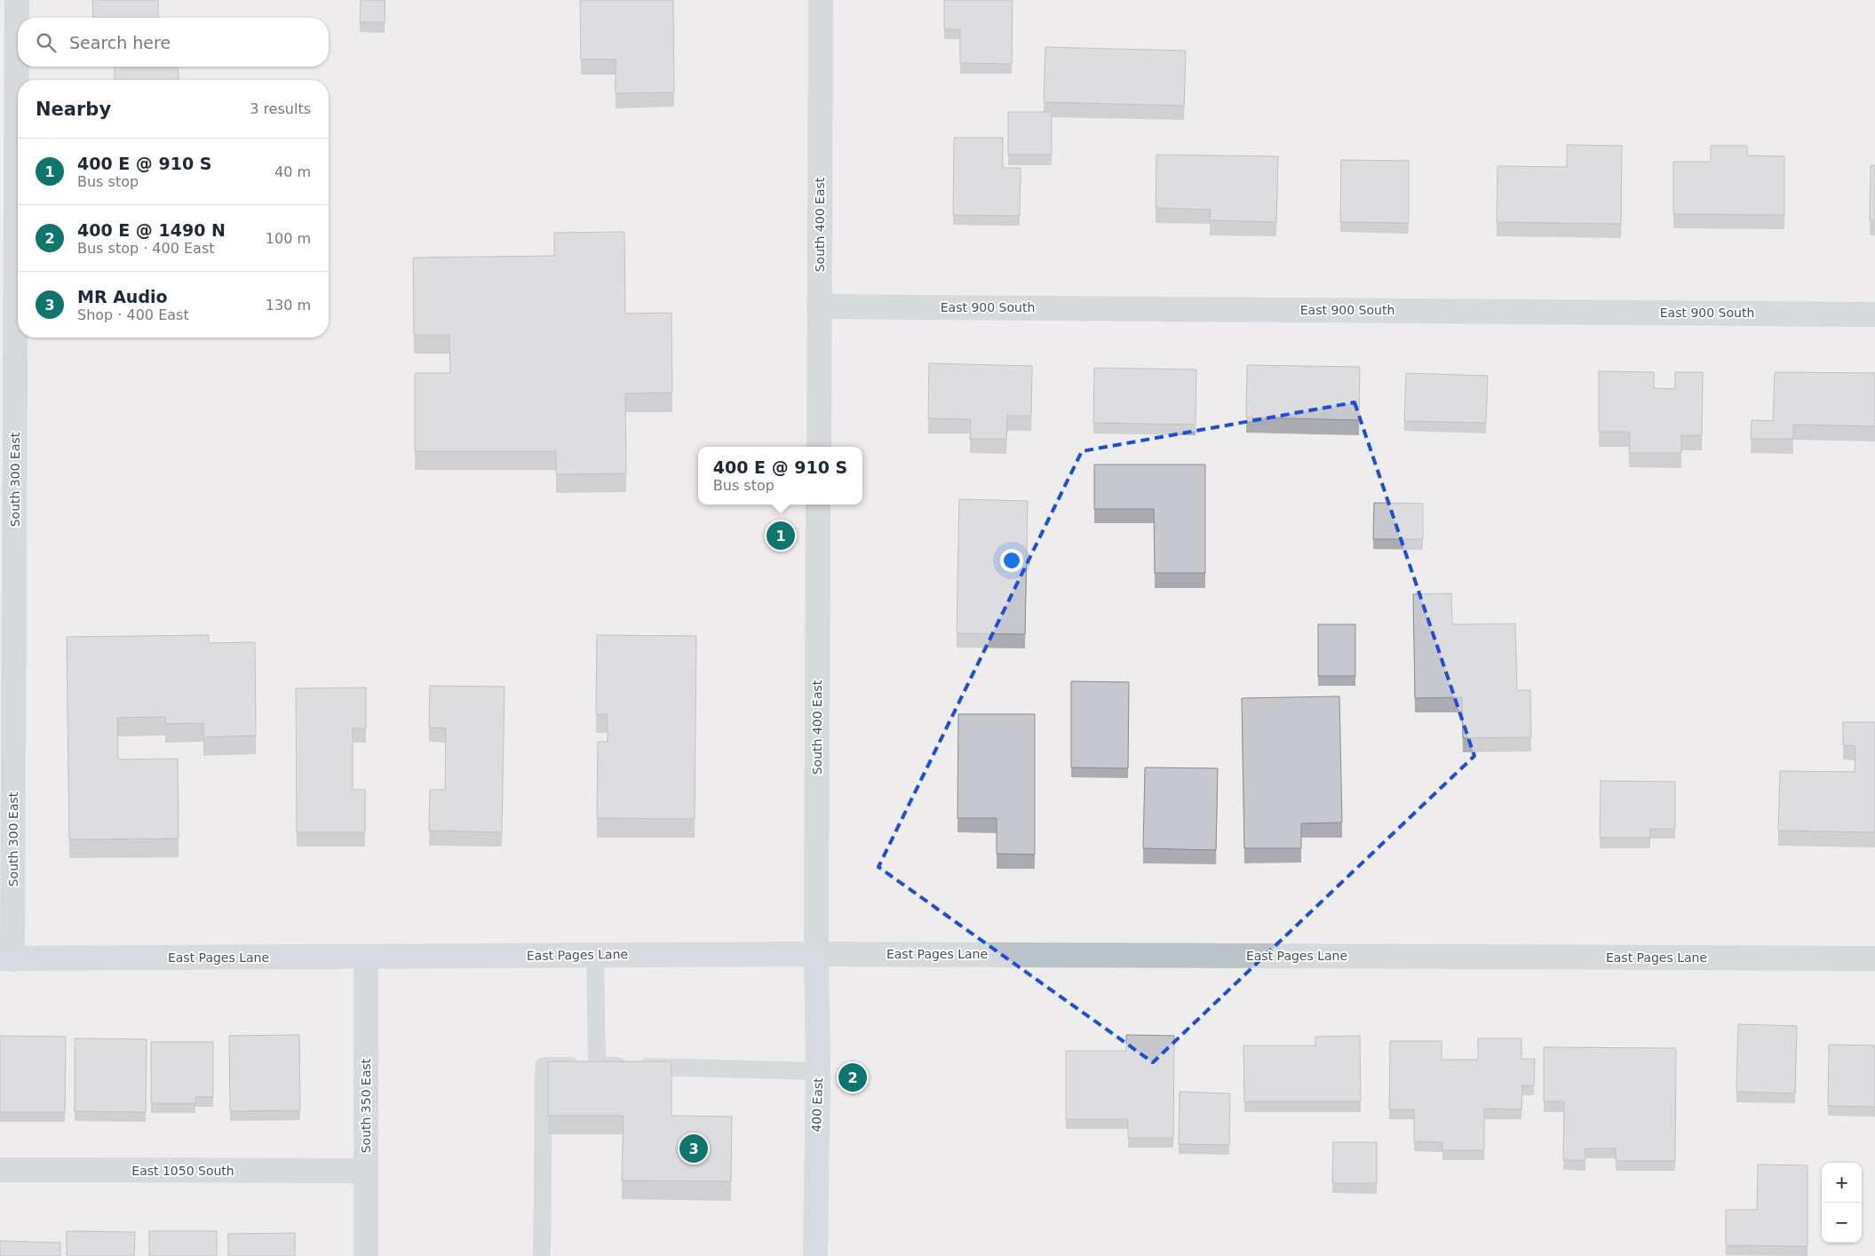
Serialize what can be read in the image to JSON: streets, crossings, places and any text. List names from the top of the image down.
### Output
{
  "streets": {
    "main road": ["East Pages Lane", "400 East"],
    "street": [
      "South 400 East",
      "East 900 South",
      "South 300 East",
      "South 350 East",
      "East 1050 South"
    ]
  },
  "crossings": [
    ["South 400 East", "East 900 South"],
    ["South 400 East", "East Pages Lane"],
    ["South 400 East", "400 East"],
    ["South 300 East", "East Pages Lane"],
    ["East Pages Lane", "400 East"],
    ["East Pages Lane", "South 350 East"],
    ["South 350 East", "East 1050 South"]
  ],
  "page": {
    "search": "Search here",
    "heading": ["Nearby", "3 results"],
    "list": [
      {
        "mark": "1",
        "name": "400 E @ 910 S",
        "note": "Bus stop",
        "value": "40 m"
      },
      {
        "mark": "2",
        "name": "400 E @ 1490 N",
        "note": "Bus stop · 400 East",
        "value": "100 m"
      },
      {
        "mark": "3",
        "name": "MR Audio",
        "note": "Shop · 400 East",
        "value": "130 m"
      }
    ],
    "popup": ["400 E @ 910 S", "Bus stop"],
    "pins": ["1", "2", "3"],
    "map_buttons": ["+", "−"]
  }
}
